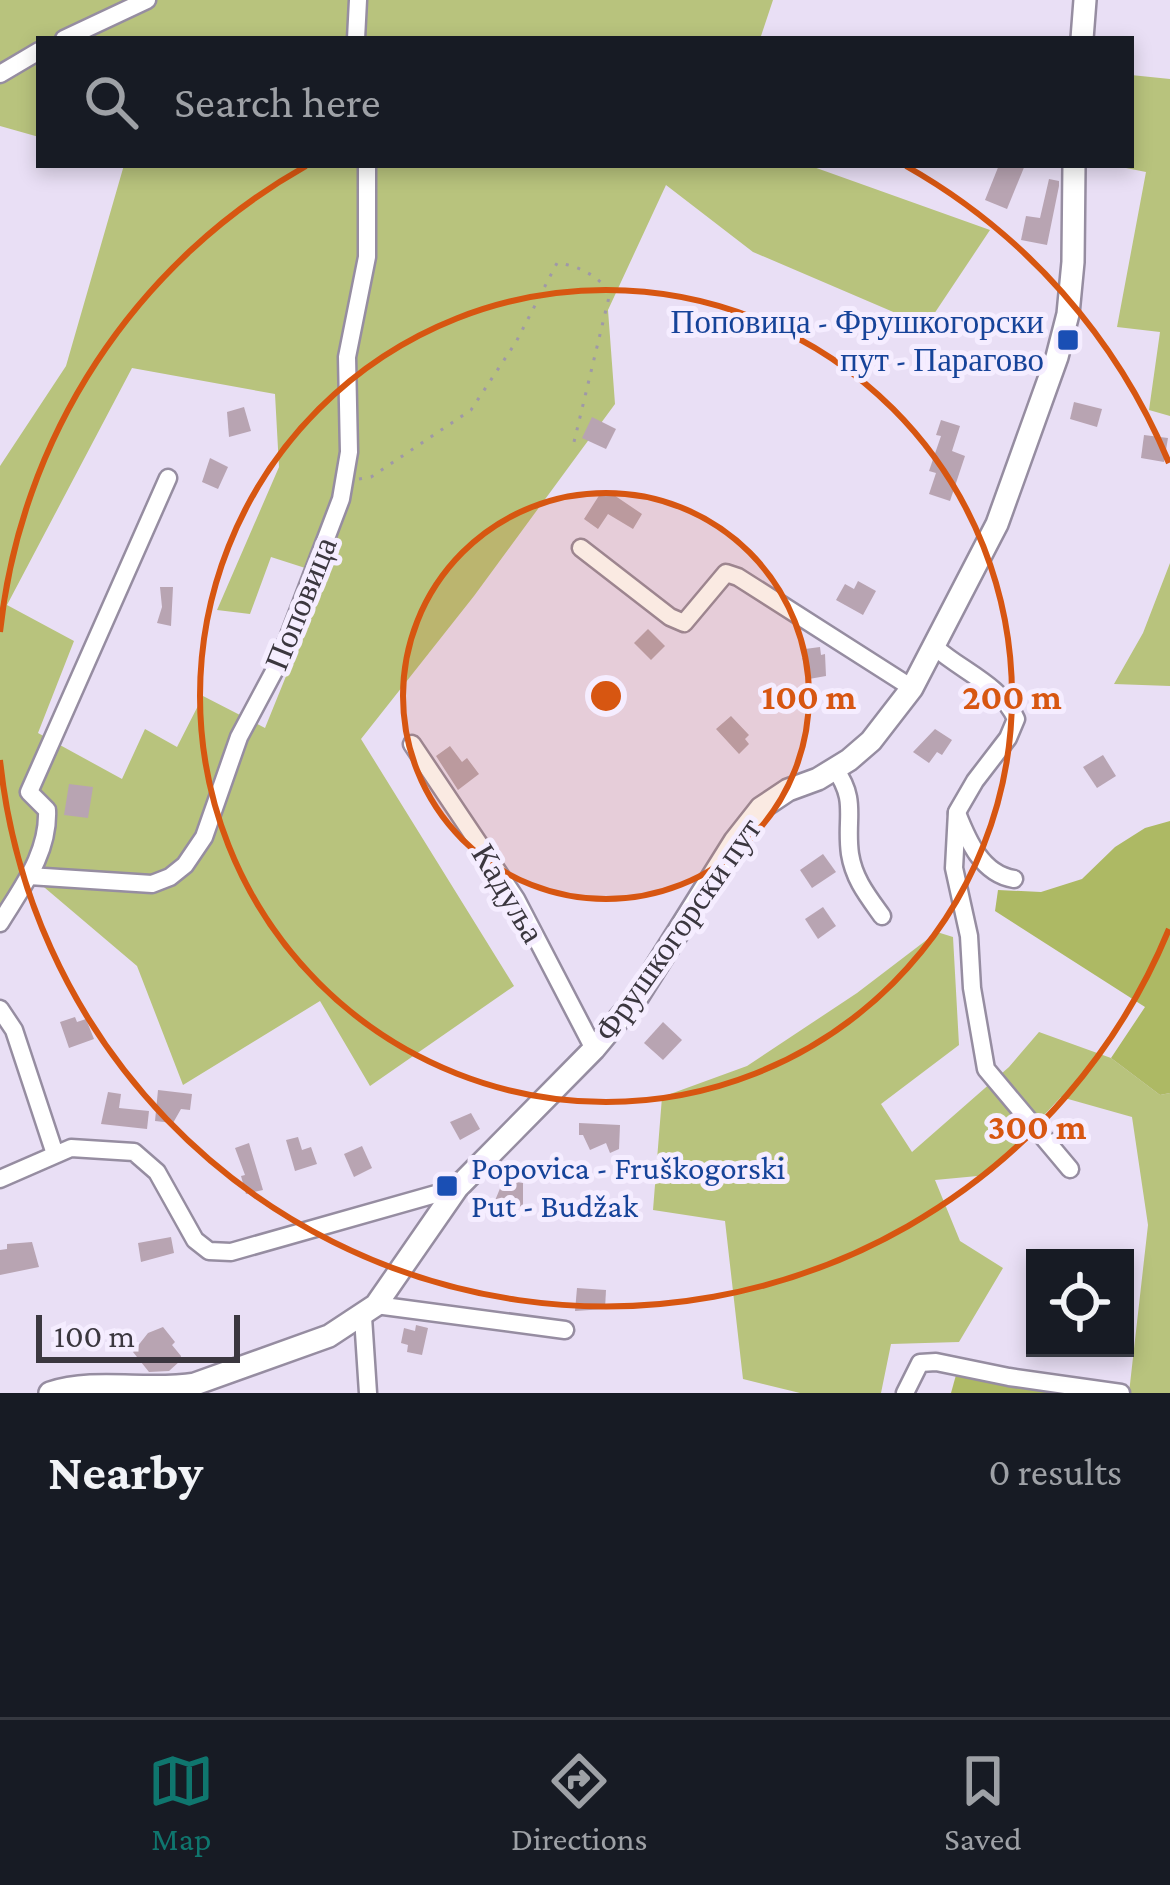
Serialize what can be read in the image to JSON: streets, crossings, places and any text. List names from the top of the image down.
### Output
{
  "streets": {
    "street": ["Поповица", "Кадуља", "Фрушкогорски пут"]
  },
  "crossings": [
    ["Кадуља", "Фрушкогорски пут"]
  ],
  "places": {
    "transit": ["Поповица - Фрушкогорски пут - Парагово", "Popovica - Fruškogorski Put - Budžak"]
  },
  "scale_bar": "100 m",
  "page": {
    "search": "Search here",
    "scale": "100 m",
    "heading": ["Nearby", "0 results"],
    "nav": ["Map", "Directions", "Saved"]
  },
  "rings": ["100 m", "200 m", "300 m"]
}
